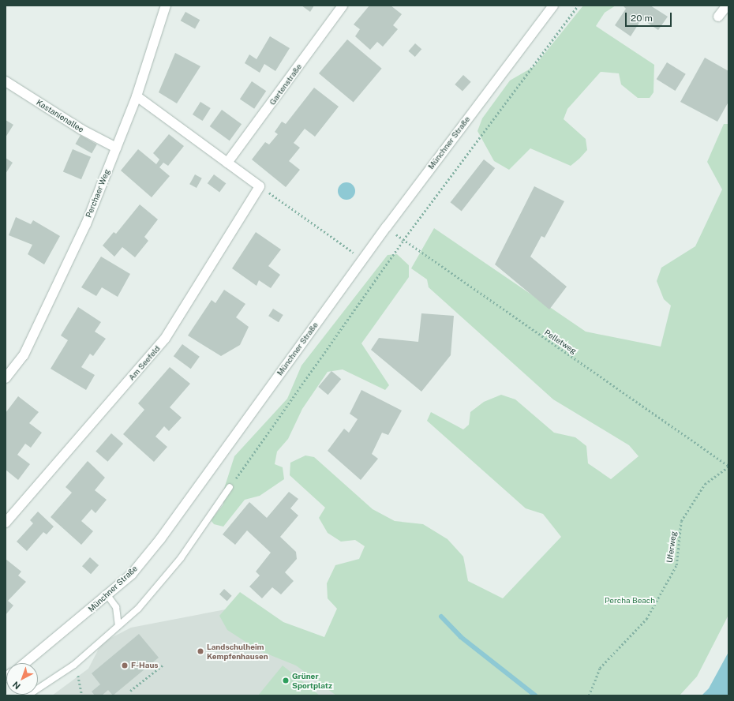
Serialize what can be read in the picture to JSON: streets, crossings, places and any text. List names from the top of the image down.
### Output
{
  "streets": {
    "street": [
      "Gartenstraße",
      "Kastanienallee",
      "Münchner Straße",
      "Perchaer Weg",
      "Am Seefeld"
    ],
    "path": ["Pelletweg", "Uferweg"]
  },
  "crossings": [
    ["Kastanienallee", "Perchaer Weg"],
    ["Münchner Straße", "Pelletweg"],
    ["Pelletweg", "Uferweg"]
  ],
  "parks": ["Percha Beach"],
  "places": ["Landschulheim Kempfenhausen", "F-Haus", "Grüner Sportplatz"],
  "scale_bar": "20 m",
  "north": "bottom left"
}
